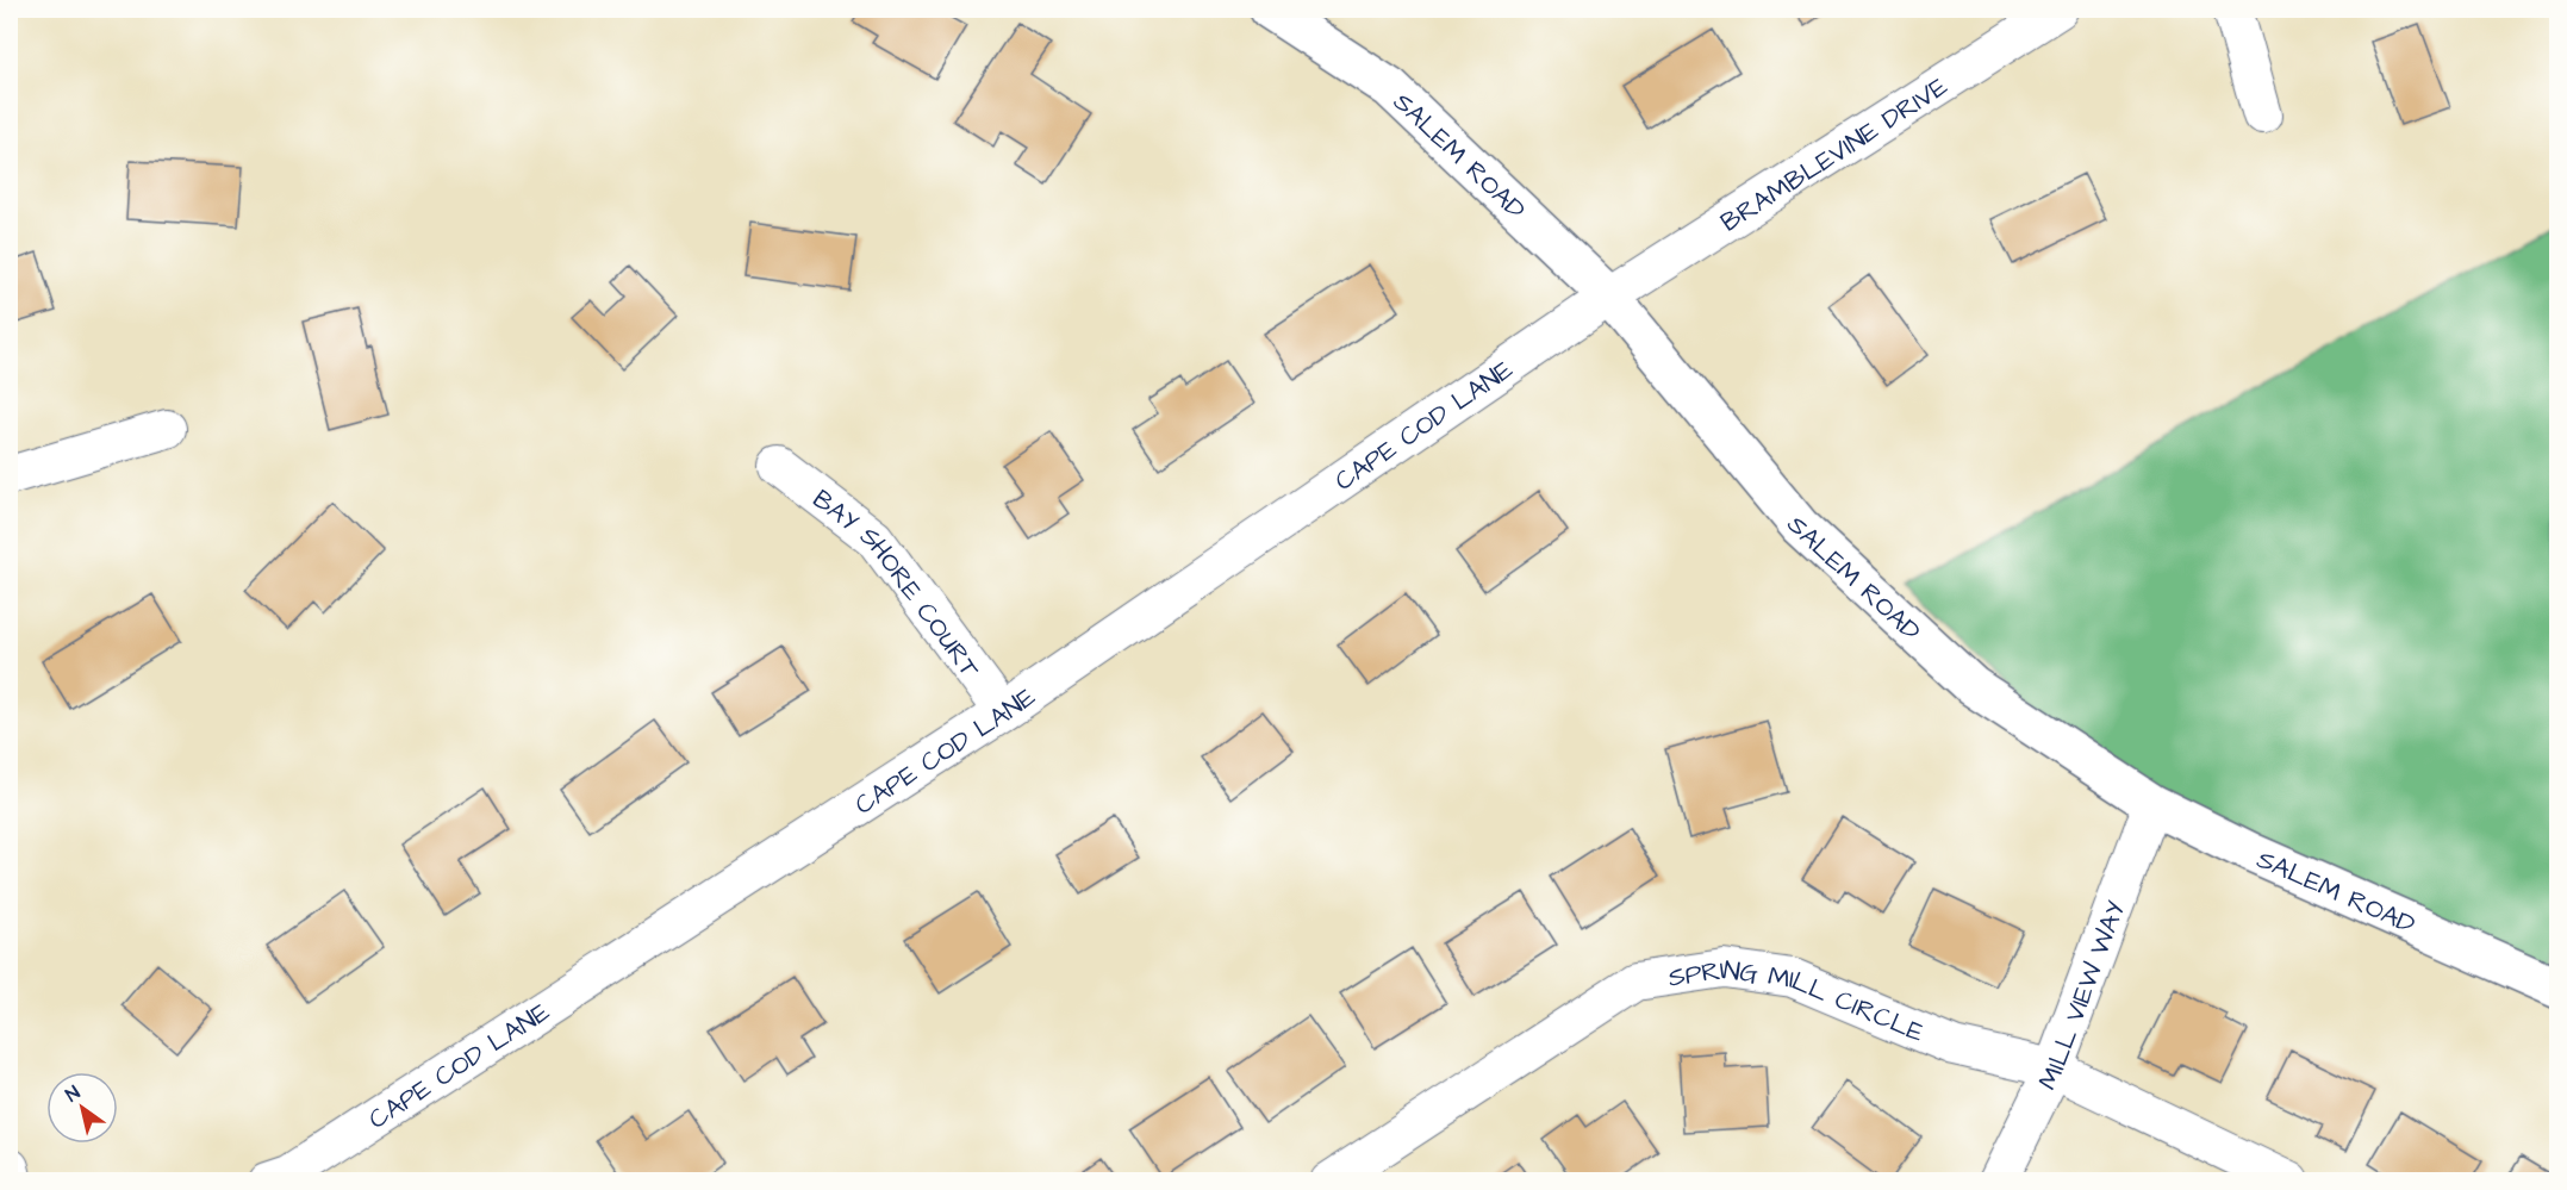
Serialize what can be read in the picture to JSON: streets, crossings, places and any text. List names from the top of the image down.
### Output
{
  "streets": {
    "street": [
      "BRAMBLEVINE DRIVE",
      "SALEM ROAD",
      "CAPE COD LANE",
      "BAY SHORE COURT",
      "MILL VIEW WAY",
      "SPRING MILL CIRCLE"
    ]
  },
  "crossings": [
    ["BRAMBLEVINE DRIVE", "SALEM ROAD"],
    ["BRAMBLEVINE DRIVE", "CAPE COD LANE"],
    ["SALEM ROAD", "CAPE COD LANE"],
    ["SALEM ROAD", "MILL VIEW WAY"],
    ["CAPE COD LANE", "BAY SHORE COURT"],
    ["MILL VIEW WAY", "SPRING MILL CIRCLE"]
  ],
  "north": "top left"
}
